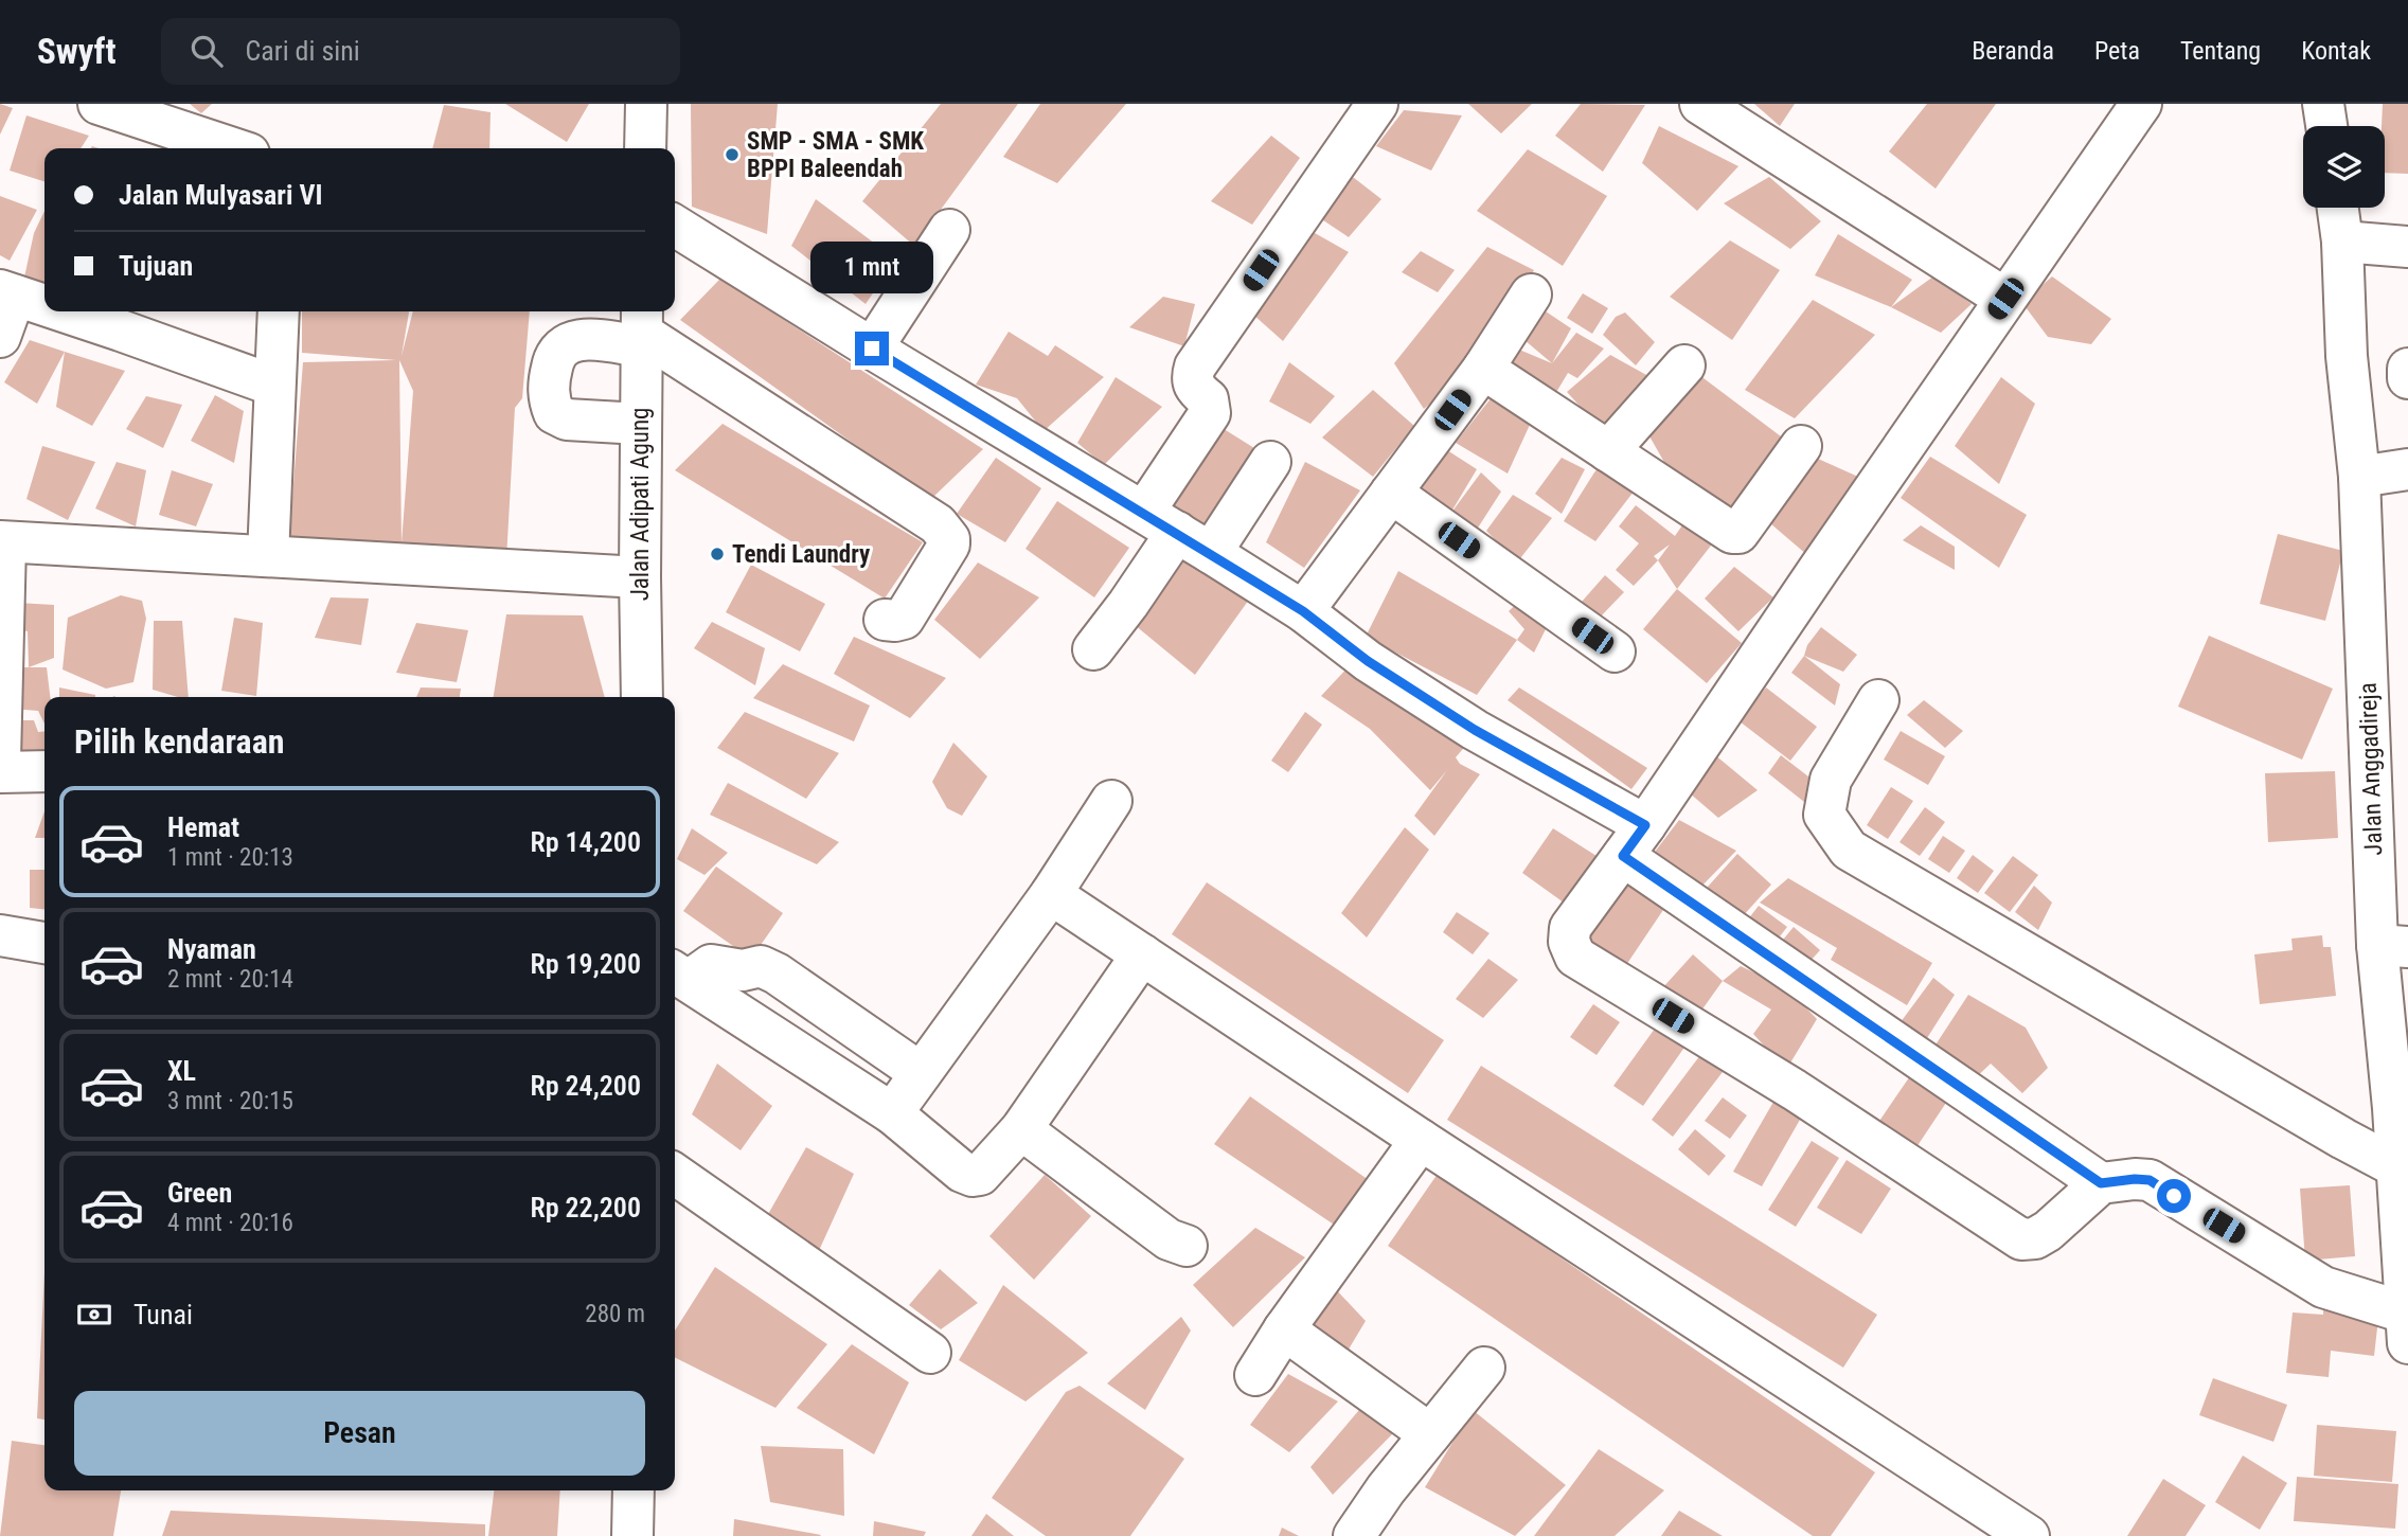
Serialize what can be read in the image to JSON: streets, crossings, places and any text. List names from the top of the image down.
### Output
{
  "streets": {
    "street": ["Jalan Adipati Agung", "Jalan Anggadireja"]
  },
  "places": ["SMP - SMA - SMK BPPI Baleendah", "Tendi Laundry"],
  "page": {
    "header": "Swyft",
    "search": "Cari di sini",
    "nav": [
      "Beranda",
      "Peta",
      "Tentang",
      "Kontak"
    ],
    "banner": ["Jalan Mulyasari VI", "Tujuan"],
    "bubble": "1 mnt",
    "heading": "Pilih kendaraan",
    "list": [
      {
        "name": "Hemat",
        "note": "1 mnt · 20:13",
        "value": "Rp 14,200"
      },
      {
        "name": "Nyaman",
        "note": "2 mnt · 20:14",
        "value": "Rp 19,200"
      },
      {
        "name": "XL",
        "note": "3 mnt · 20:15",
        "value": "Rp 24,200"
      },
      {
        "name": "Green",
        "note": "4 mnt · 20:16",
        "value": "Rp 22,200"
      }
    ],
    "pay": ["Tunai", "280 m"],
    "buttons": "Pesan"
  }
}
